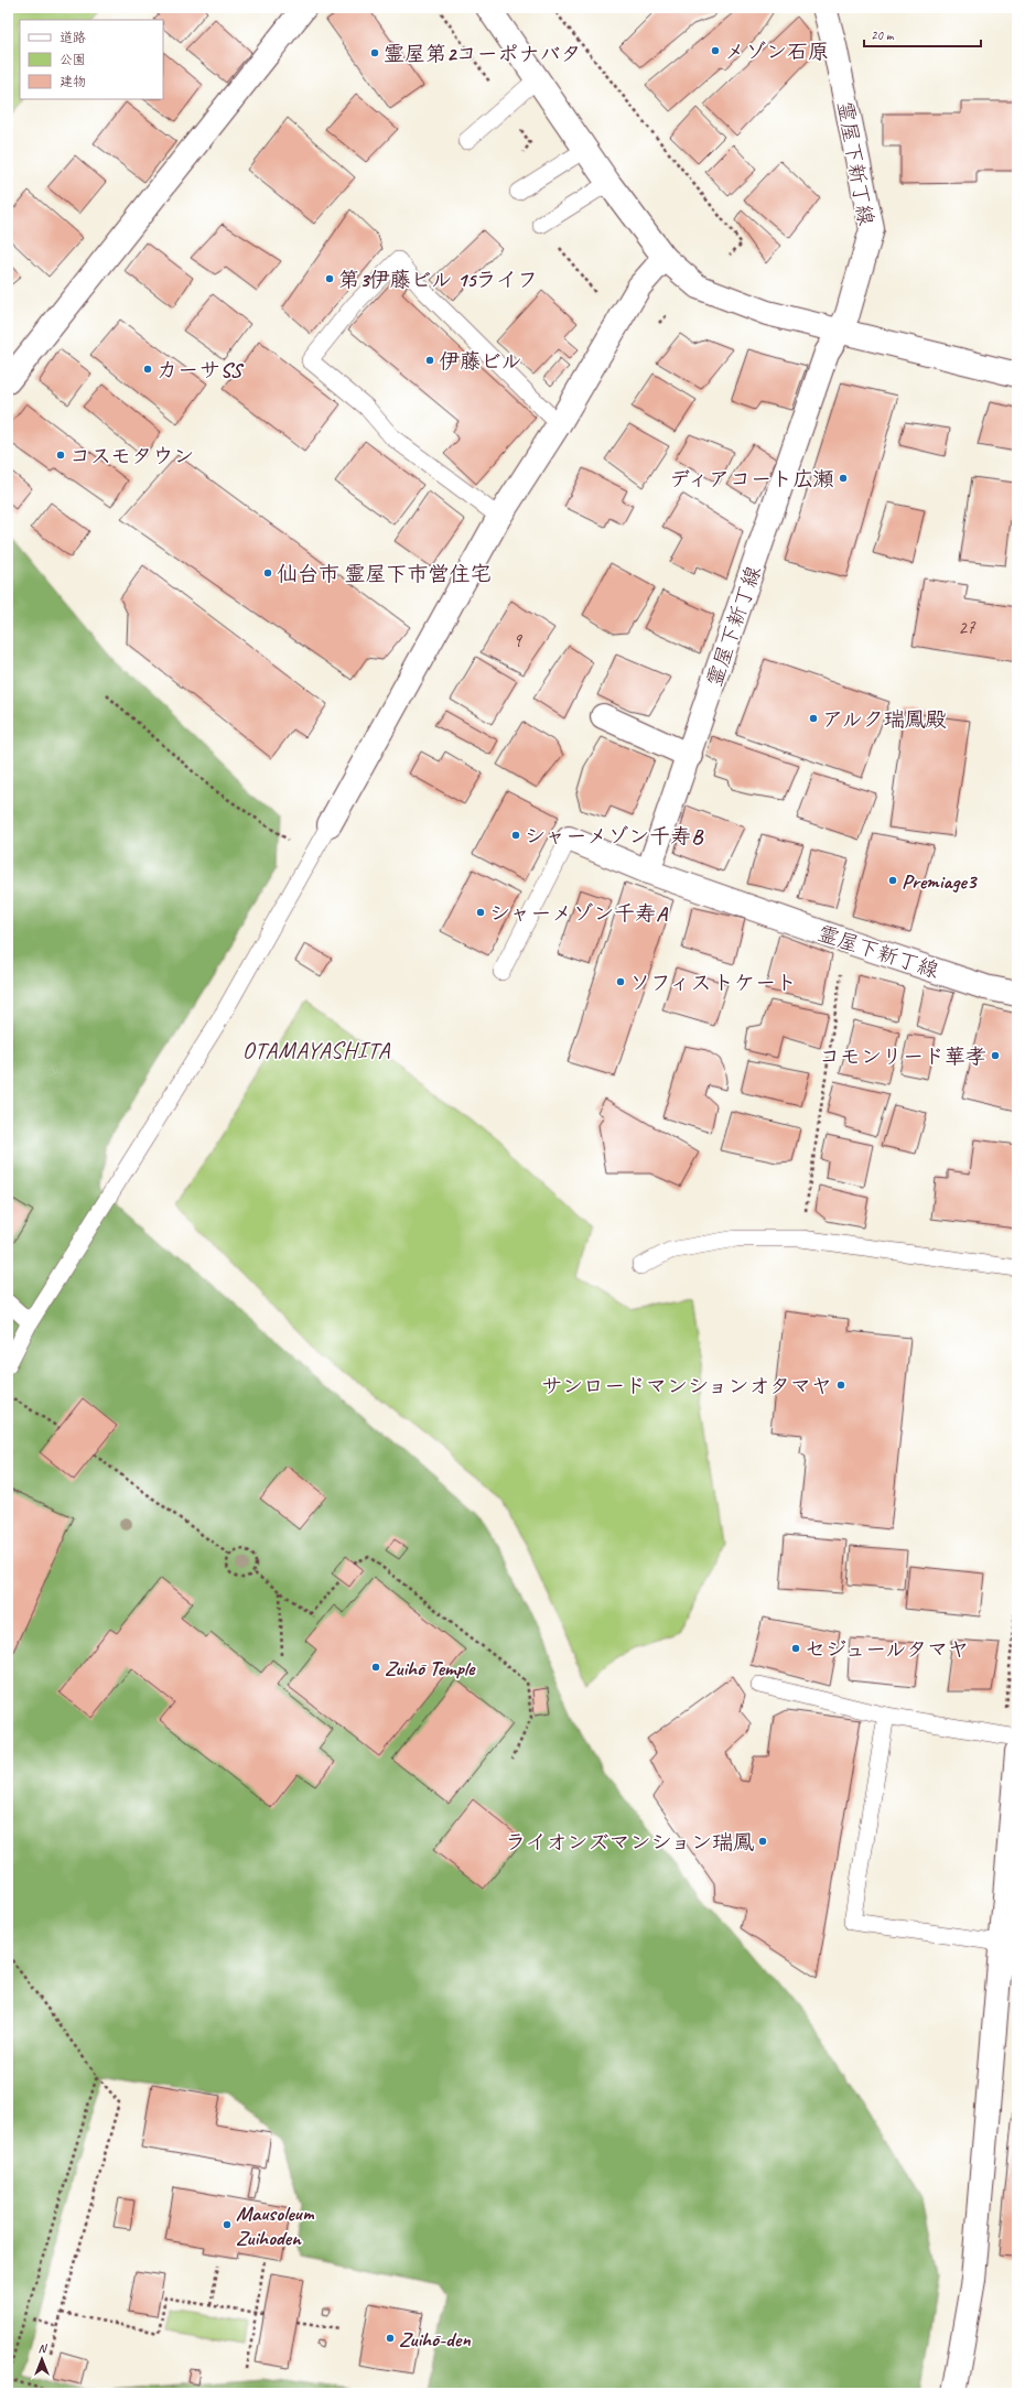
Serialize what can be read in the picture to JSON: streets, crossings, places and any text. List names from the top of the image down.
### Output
{
  "streets": {
    "street": ["霊屋下新丁線"]
  },
  "districts": ["OTAMAYASHITA"],
  "places": [
    "メゾン石原",
    "霊屋第2コーポナバタ",
    "第3伊藤ビル 15ライフ",
    "伊藤ビル",
    "カーサSS",
    "コスモタウン",
    "ディアコート広瀬",
    "仙台市 霊屋下市営住宅",
    "アルク瑞鳳殿",
    "シャーメゾン千寿B",
    "Premiage3",
    "シャーメゾン千寿A",
    "ソフィストケート",
    "コモンリード華孝",
    "サンロードマンションオタマヤ",
    "セジュールタマヤ",
    "Zuihō Temple",
    "ライオンズマンション瑞鳳",
    "Mausoleum Zuihoden",
    "Zuihō-den"
  ],
  "house_numbers": ["27", "9"],
  "legend": ["道路", "公園", "建物"],
  "scale_bar": "20 m",
  "north": "top"
}
